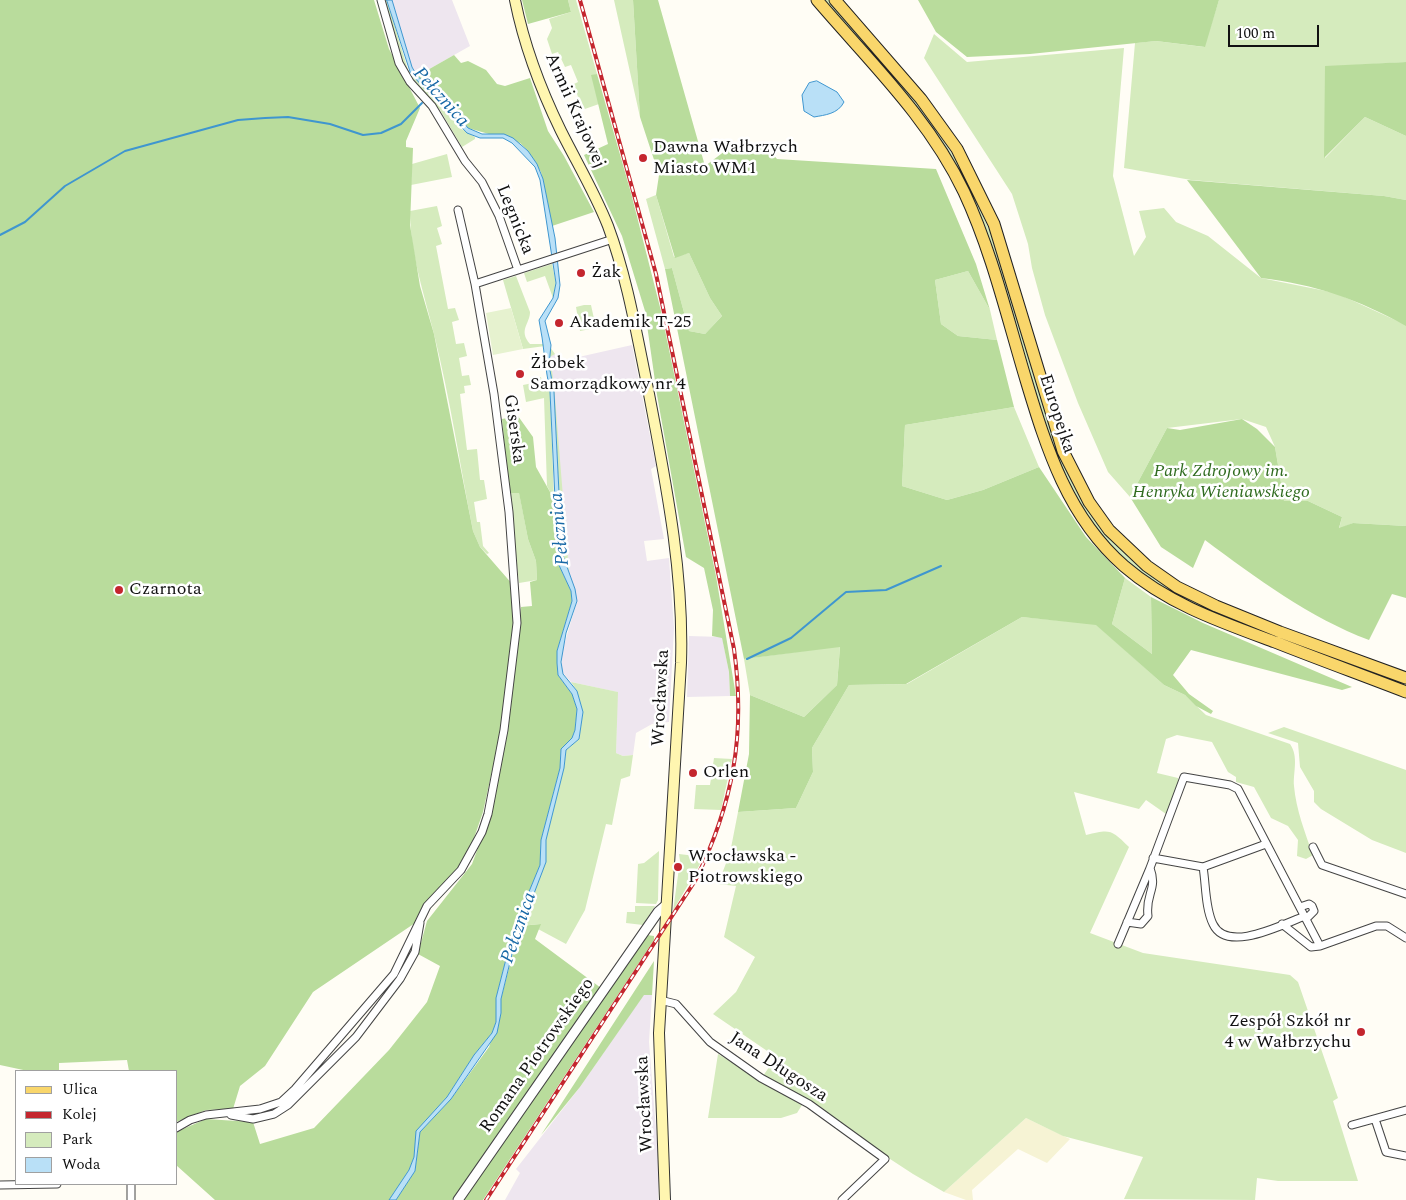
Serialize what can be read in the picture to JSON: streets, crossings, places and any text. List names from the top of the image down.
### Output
{
  "streets": {
    "main road": ["Armii Krajowej", "Europejka", "Wrocławska"],
    "street": [
      "Legnicka",
      "Giserska",
      "Romana Piotrowskiego",
      "Jana Długosza"
    ]
  },
  "crossings": [
    ["Armii Krajowej", "Wrocławska"],
    ["Wrocławska", "Romana Piotrowskiego"],
    ["Wrocławska", "Jana Długosza"]
  ],
  "water": ["Pełcznica"],
  "parks": ["Park Zdrojowy im. Henryka Wieniawskiego"],
  "places": [
    "Dawna Wałbrzych Miasto WM1",
    "Żak",
    "Akademik T-25",
    "Żłobek Samorządkowy nr 4",
    "Czarnota",
    "Orlen",
    "Wrocławska - Piotrowskiego",
    "Zespół Szkół nr 4 w Wałbrzychu"
  ],
  "legend": [
    "Ulica",
    "Kolej",
    "Park",
    "Woda"
  ],
  "scale_bar": "100 m"
}
